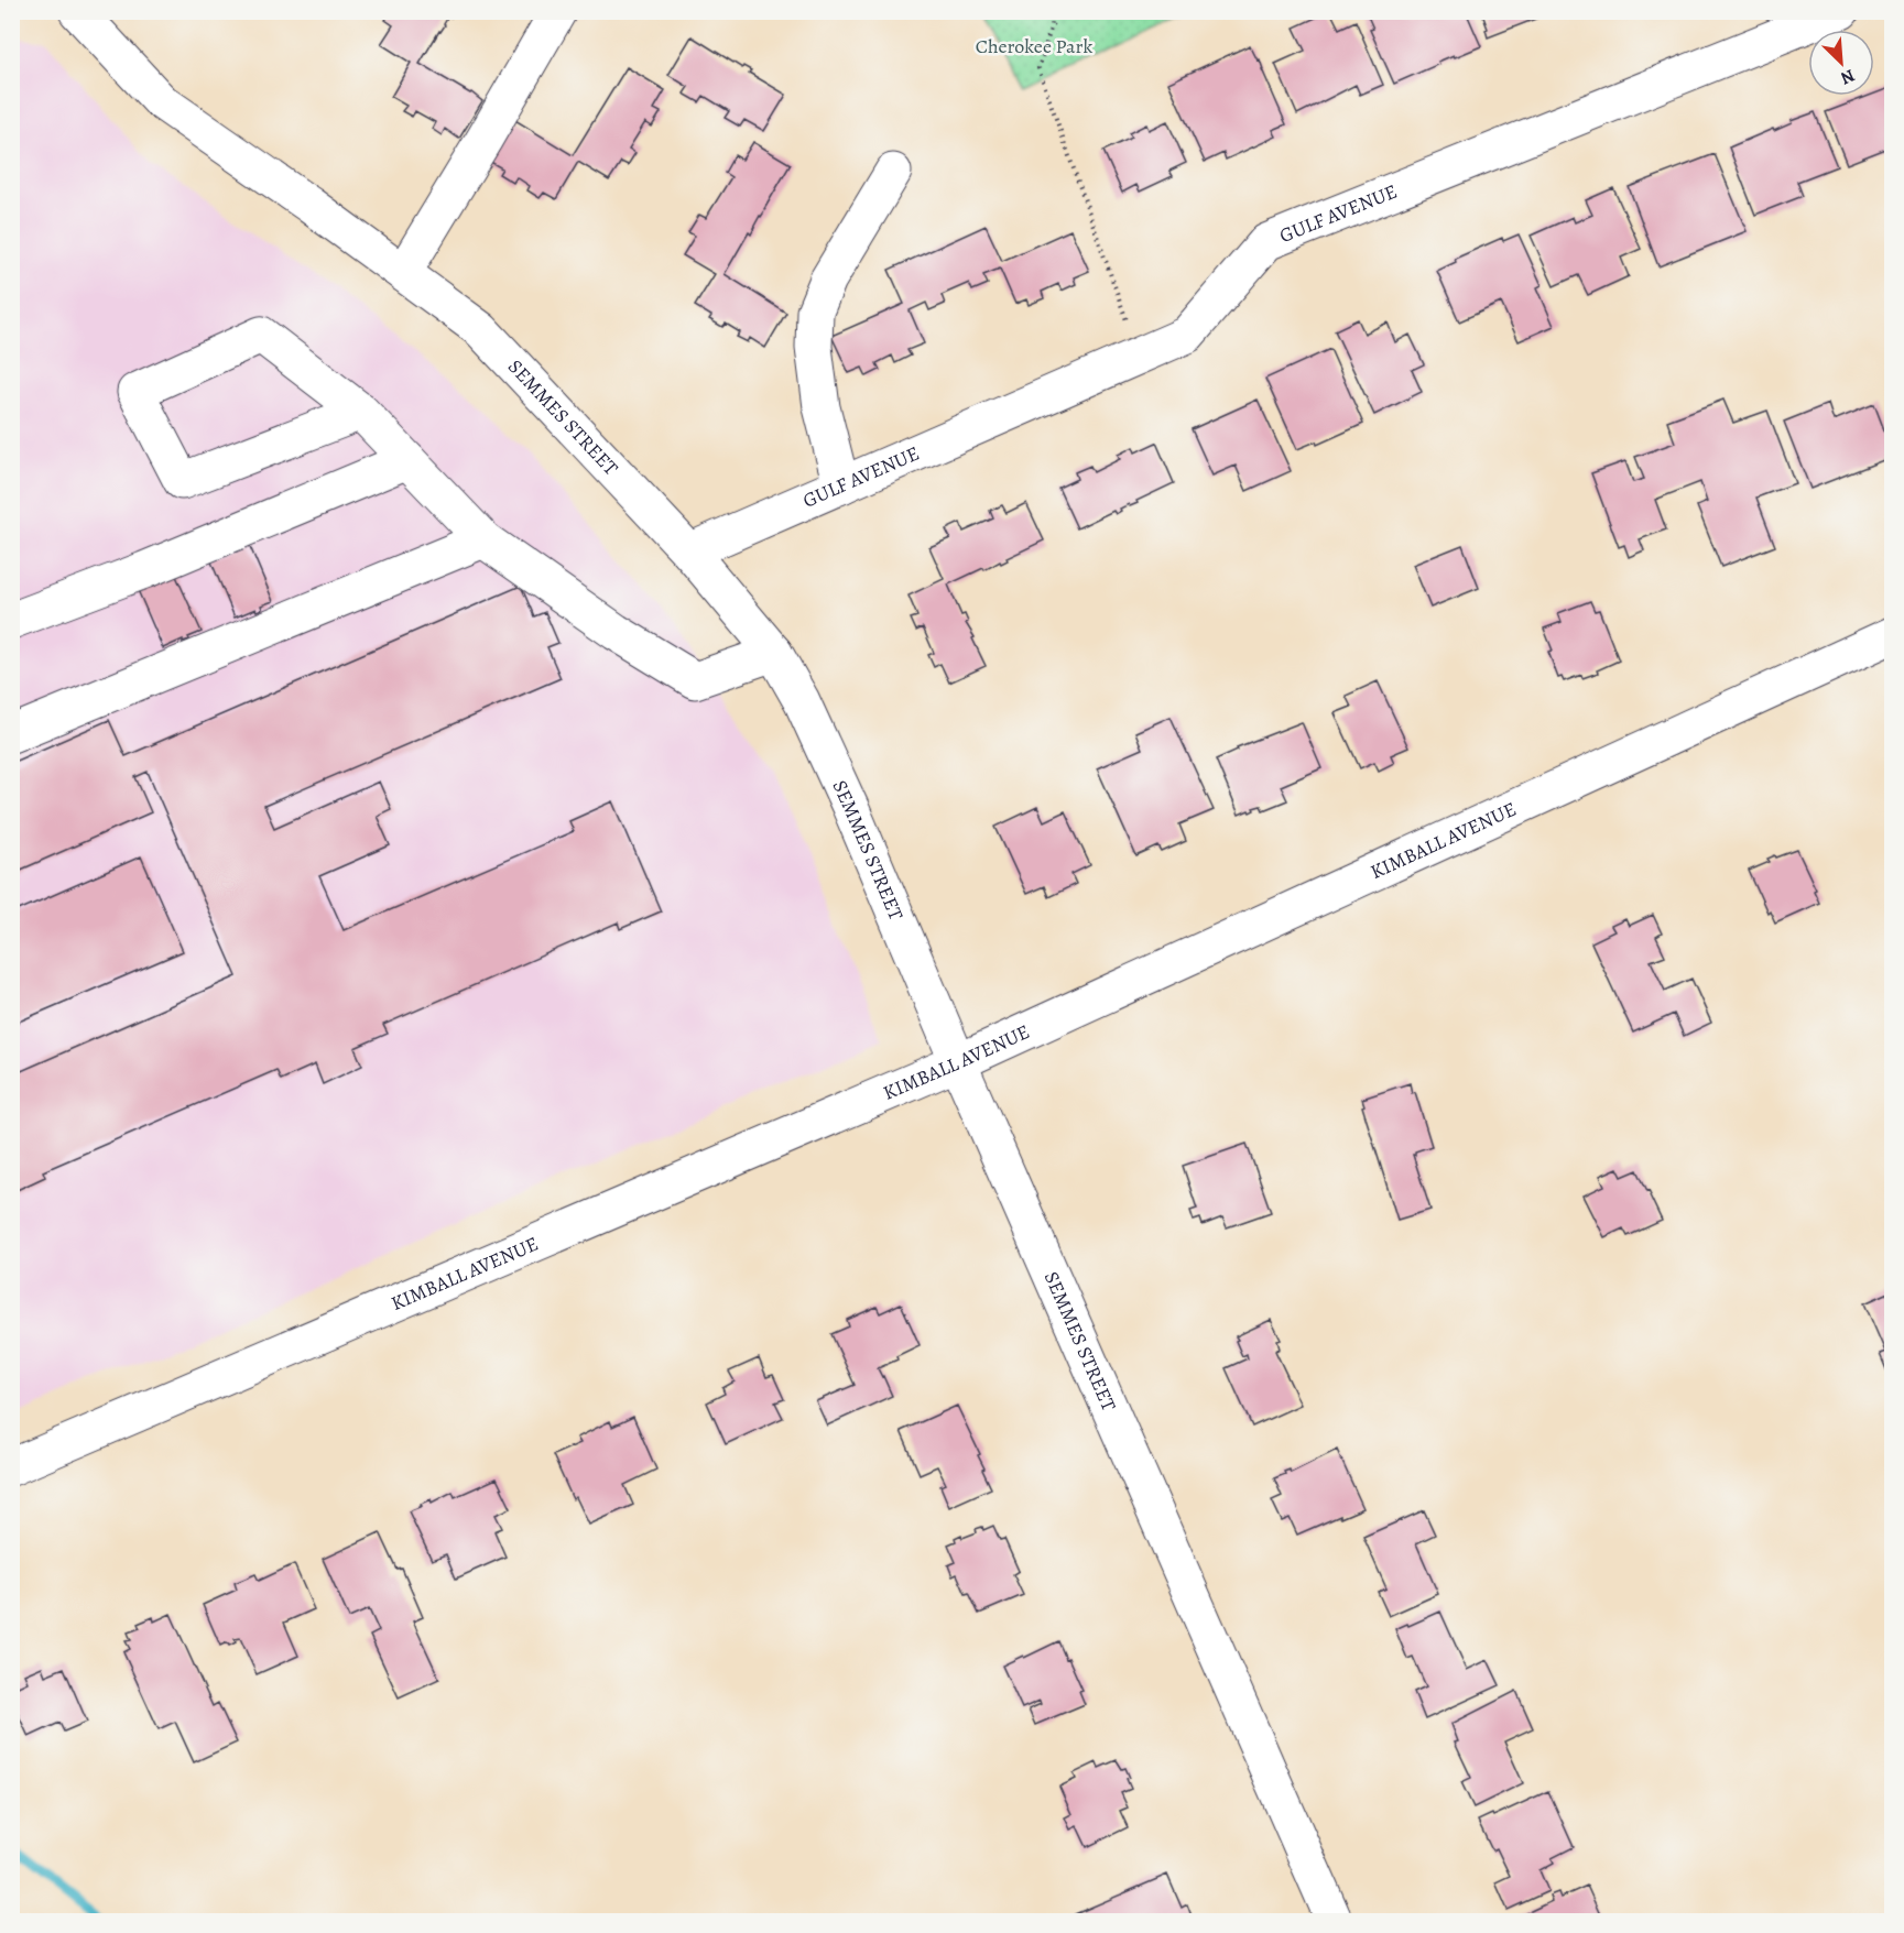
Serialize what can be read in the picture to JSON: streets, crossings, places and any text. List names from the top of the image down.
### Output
{
  "streets": {
    "main road": ["GULF AVENUE", "SEMMES STREET", "KIMBALL AVENUE"]
  },
  "crossings": [
    ["GULF AVENUE", "SEMMES STREET"],
    ["SEMMES STREET", "KIMBALL AVENUE"]
  ],
  "parks": ["Cherokee Park"],
  "north": "bottom right"
}
